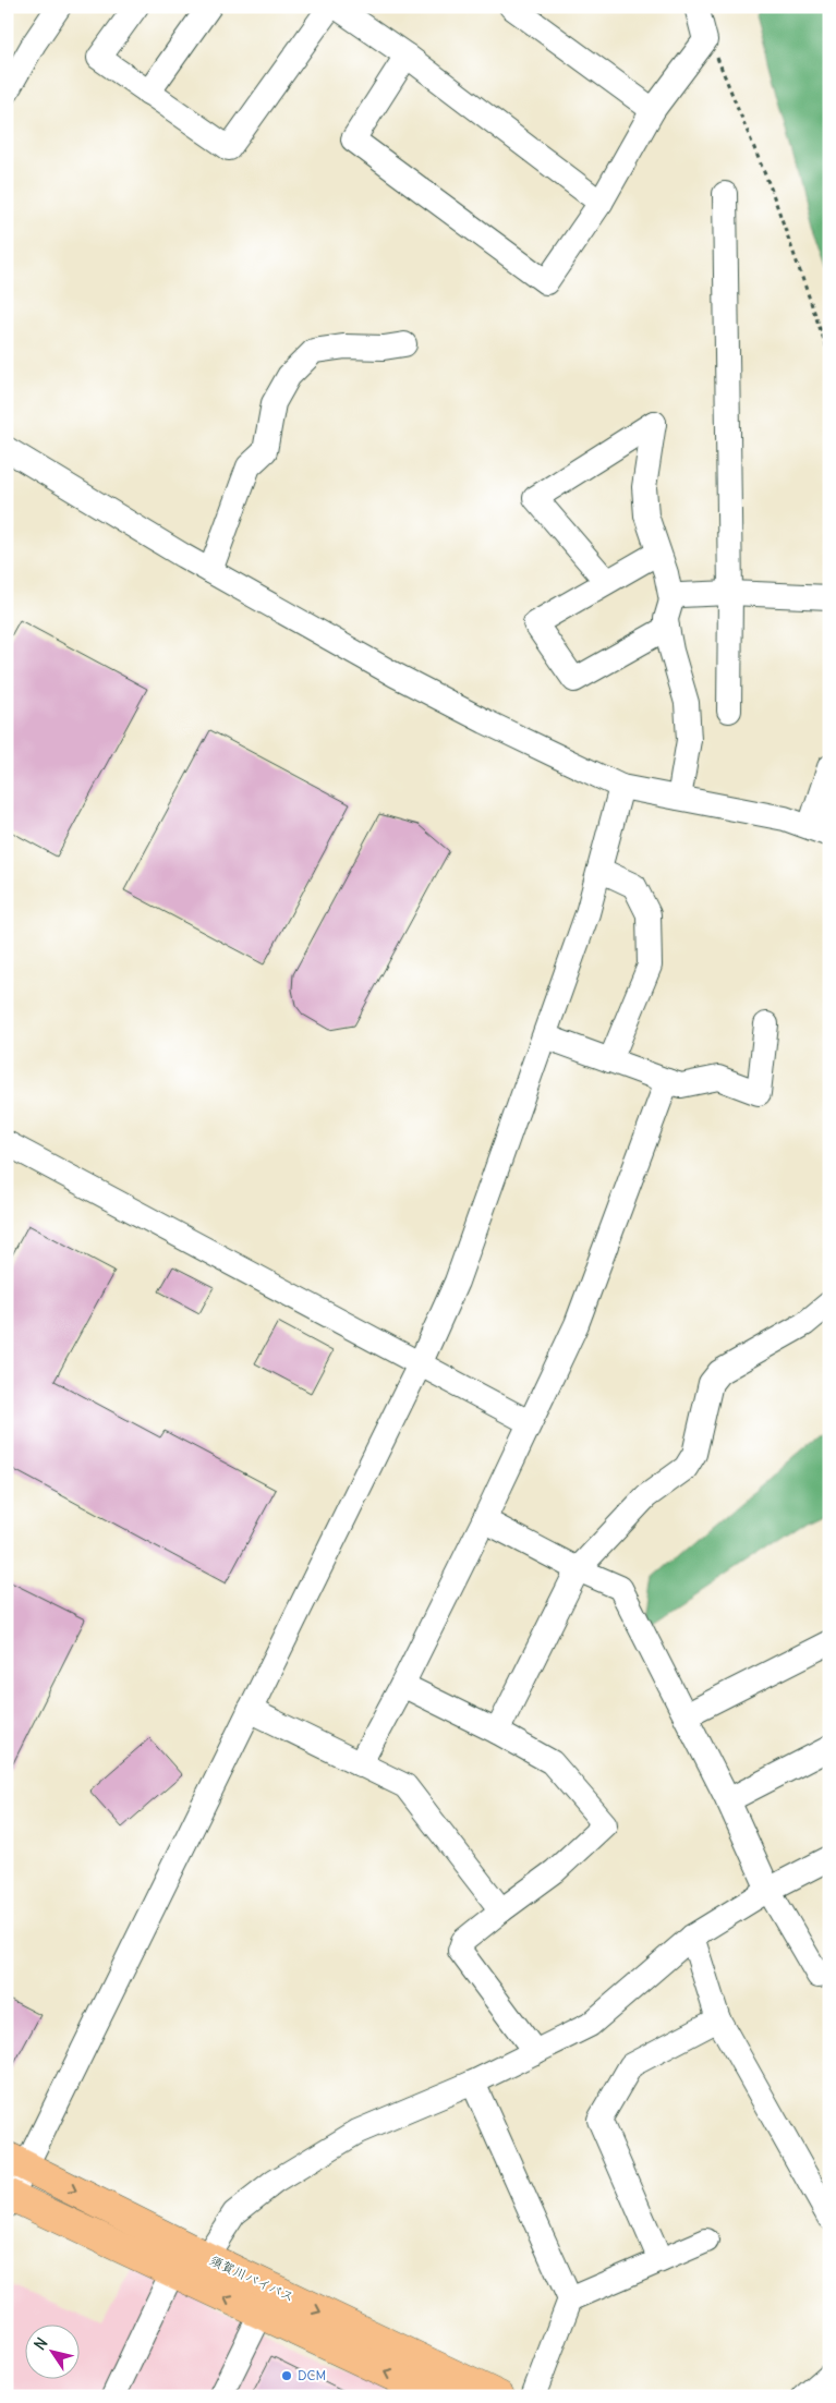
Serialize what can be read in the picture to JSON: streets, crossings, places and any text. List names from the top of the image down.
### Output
{
  "streets": {
    "highway": ["須賀川バイパス"]
  },
  "places": ["DCM"],
  "north": "top left"
}
